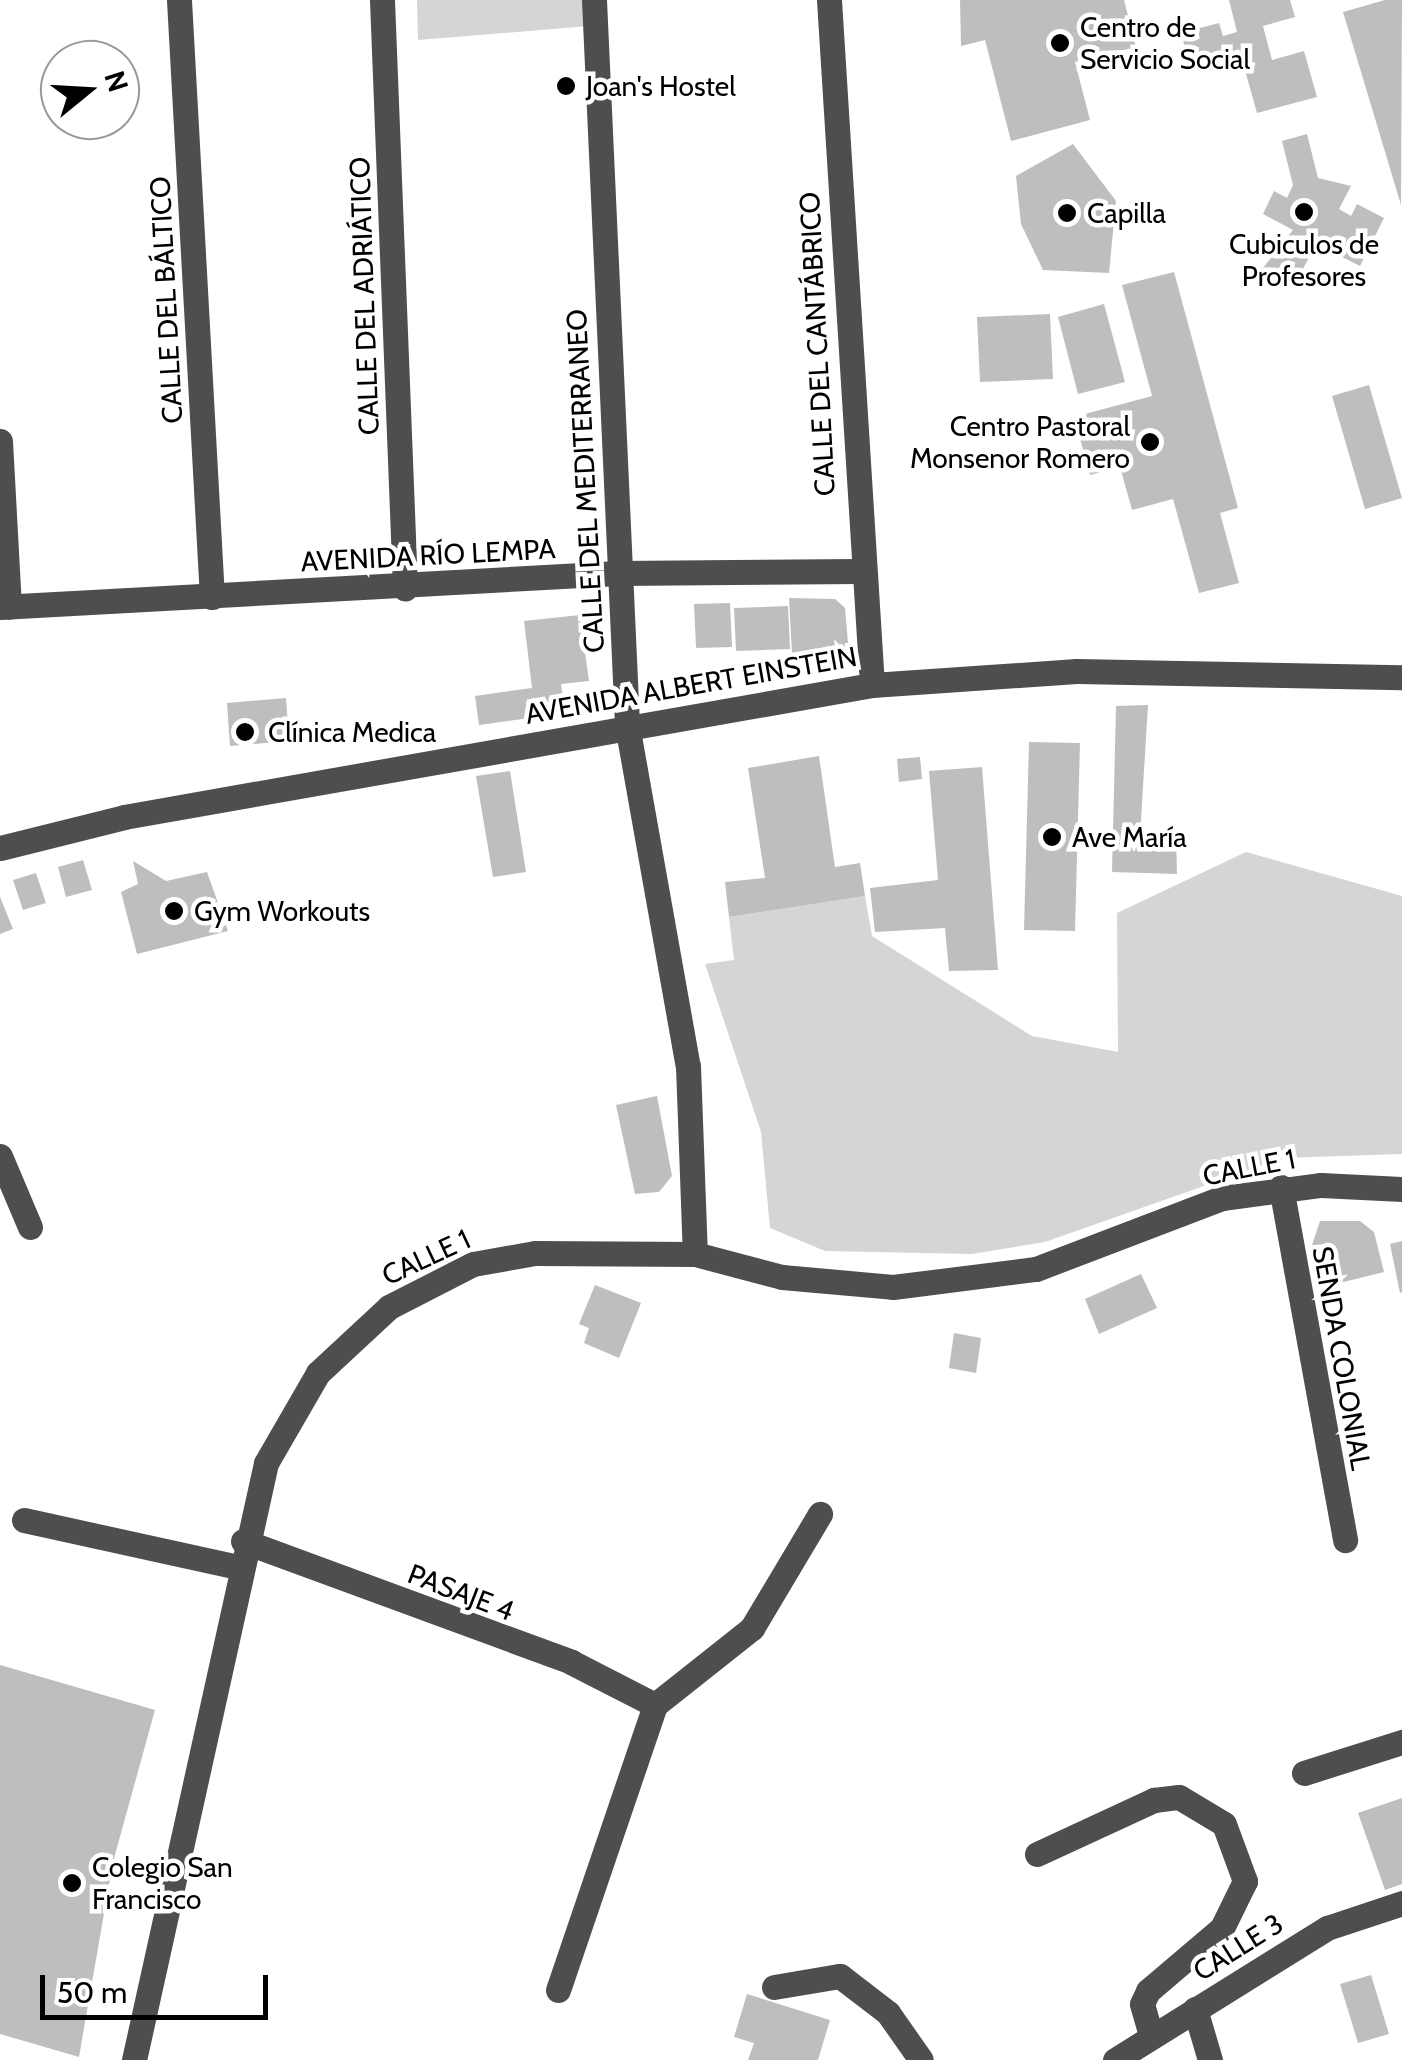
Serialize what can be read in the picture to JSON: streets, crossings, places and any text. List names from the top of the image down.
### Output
{
  "streets": {
    "street": [
      "CALLE DEL ADRIÁTICO",
      "CALLE DEL BÁLTICO",
      "CALLE DEL CANTÁBRICO",
      "CALLE DEL MEDITERRANEO",
      "AVENIDA RÍO LEMPA",
      "AVENIDA ALBERT EINSTEIN",
      "CALLE 1",
      "SENDA COLONIAL",
      "PASAJE 4",
      "CALLE 3"
    ]
  },
  "crossings": [
    ["CALLE DEL ADRIÁTICO", "AVENIDA RÍO LEMPA"],
    ["CALLE DEL BÁLTICO", "AVENIDA RÍO LEMPA"],
    ["CALLE DEL CANTÁBRICO", "AVENIDA RÍO LEMPA"],
    ["CALLE DEL CANTÁBRICO", "AVENIDA ALBERT EINSTEIN"],
    ["CALLE DEL MEDITERRANEO", "AVENIDA RÍO LEMPA"],
    ["CALLE DEL MEDITERRANEO", "AVENIDA ALBERT EINSTEIN"],
    ["CALLE DEL MEDITERRANEO", "CALLE 1"],
    ["CALLE 1", "SENDA COLONIAL"],
    ["CALLE 1", "PASAJE 4"]
  ],
  "places": [
    "Centro de Servicio Social",
    "Joan's Hostel",
    "Cubiculos de Profesores",
    "Capilla",
    "Centro Pastoral Monsenor Romero",
    "Clínica Medica",
    "Ave María",
    "Gym Workouts",
    "Colegio San Francisco"
  ],
  "scale_bar": "50 m",
  "north": "right"
}
